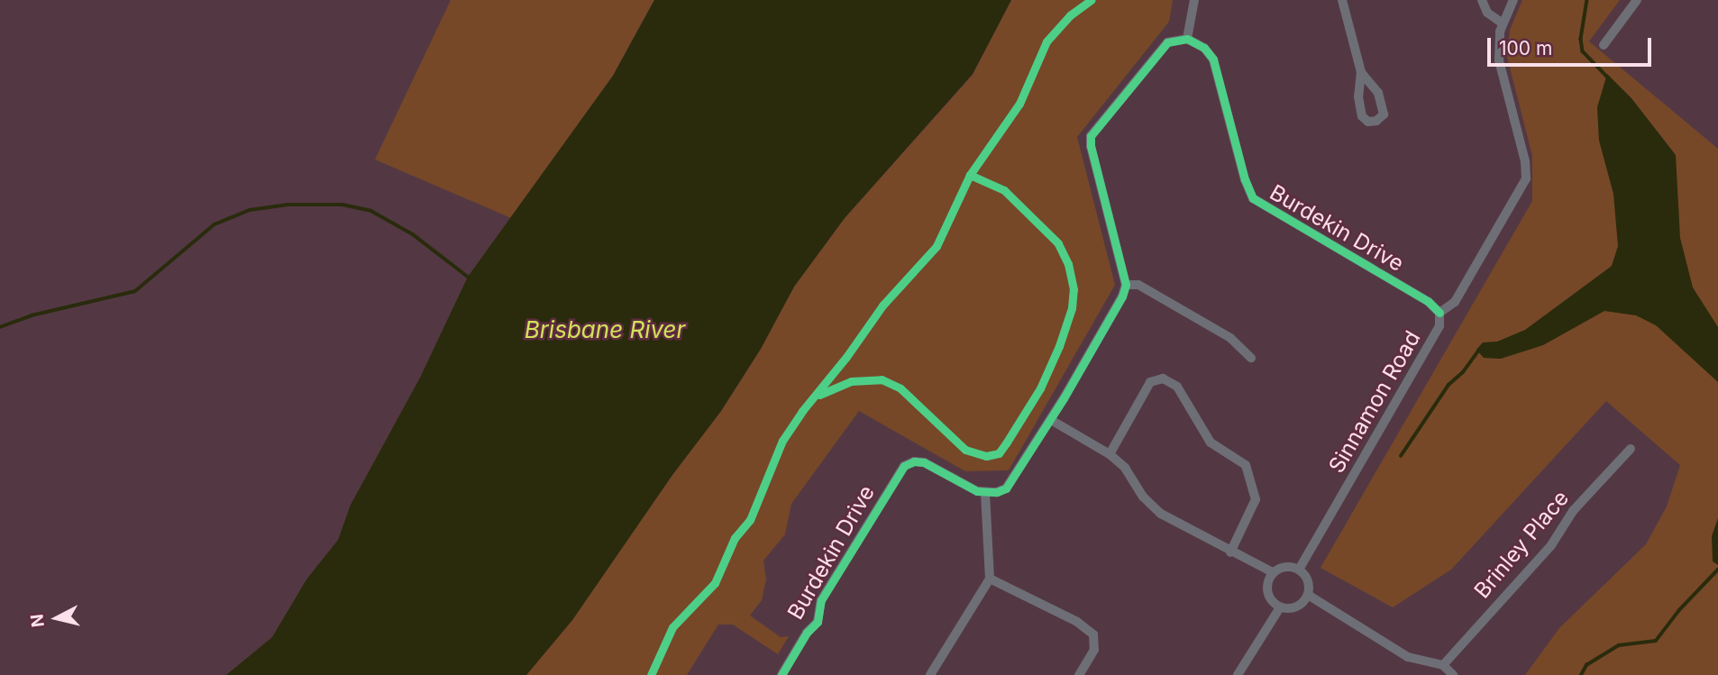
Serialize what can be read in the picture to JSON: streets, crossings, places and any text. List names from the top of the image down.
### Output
{
  "streets": {
    "street": ["Burdekin Drive", "Sinnamon Road", "Brinley Place"]
  },
  "crossings": [
    ["Burdekin Drive", "Sinnamon Road"]
  ],
  "water": ["Brisbane River"],
  "scale_bar": "100 m",
  "north": "left"
}
